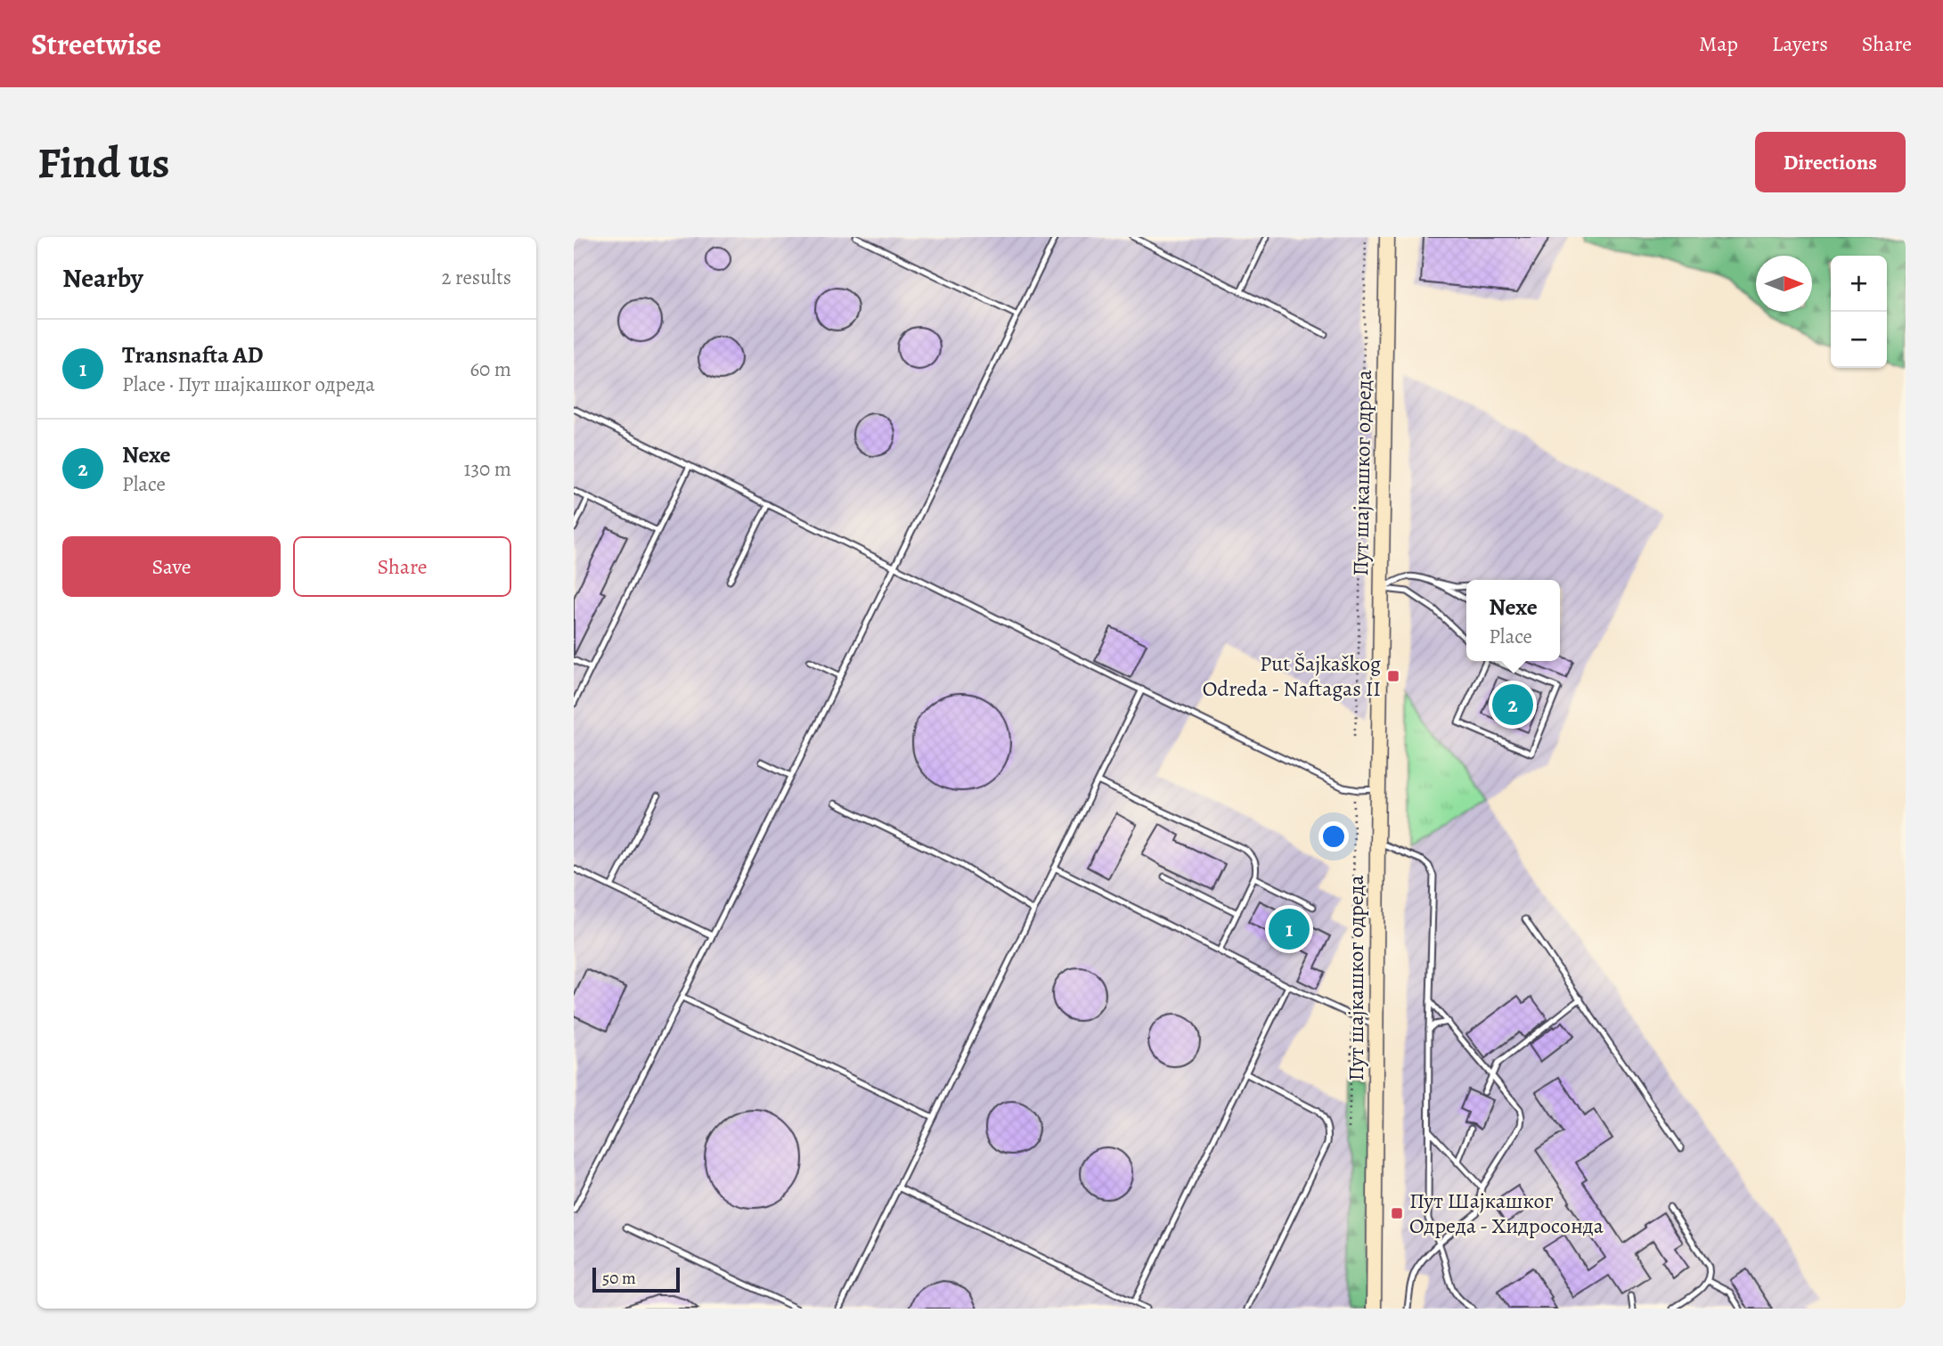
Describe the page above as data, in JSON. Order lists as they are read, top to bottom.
{
  "streets": {
    "street": ["Пут шајкашког одреда"]
  },
  "places": {
    "transit": ["Put Šajkaškog Odreda - Naftagas II", "Пут Шајкашког Одреда - Хидросонда"]
  },
  "scale_bar": "50 m",
  "north": "right",
  "page": {
    "header": "Streetwise",
    "nav": ["Map", "Layers", "Share"],
    "buttons": [
      "Directions",
      ["Save", "Share"]
    ],
    "title": "Find us",
    "heading": ["Nearby", "2 results"],
    "map_buttons": ["+", "−"],
    "list": [
      {
        "mark": "1",
        "name": "Transnafta AD",
        "note": "Place · Пут шајкашког одреда",
        "value": "60 m"
      },
      {
        "mark": "2",
        "name": "Nexe",
        "note": "Place",
        "value": "130 m"
      }
    ],
    "popup": ["Nexe", "Place"],
    "pins": ["2", "1"],
    "scale": "50 m"
  }
}
